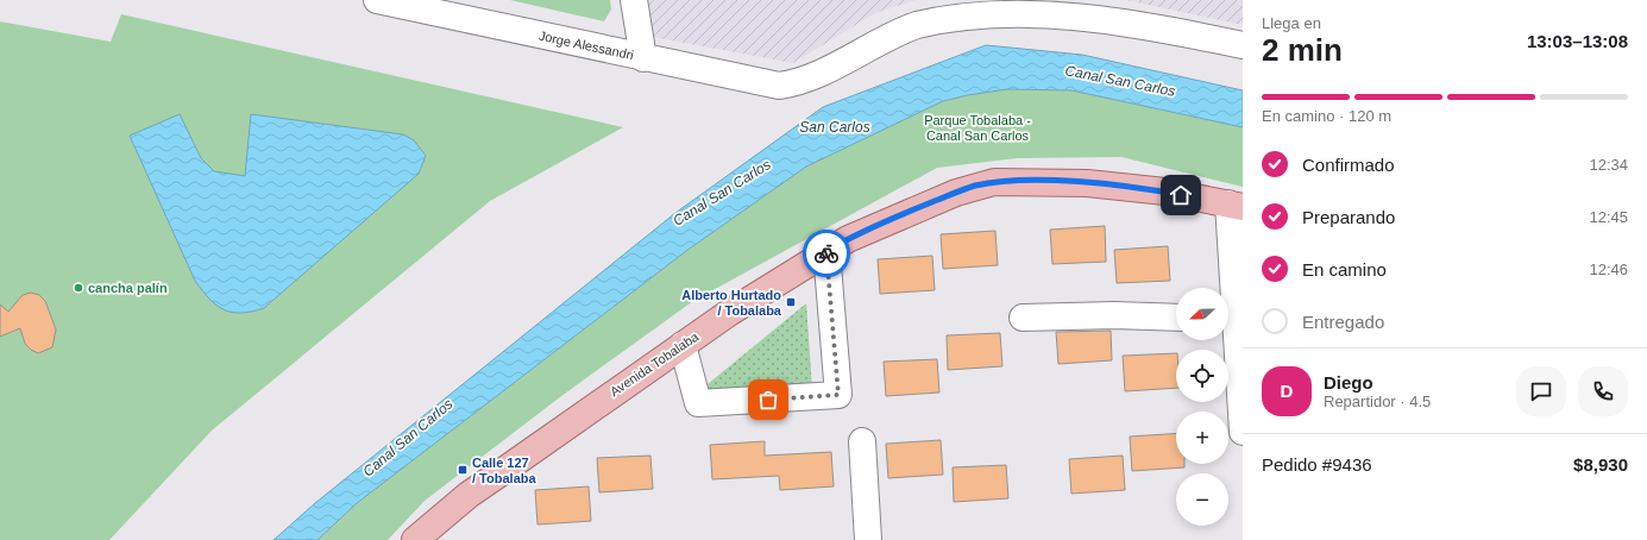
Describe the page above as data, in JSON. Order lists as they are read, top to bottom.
{
  "streets": {
    "main road": ["Avenida Tobalaba"],
    "street": ["Jorge Alessandri"]
  },
  "water": ["Canal San Carlos", "San Carlos"],
  "parks": ["Parque Tobalaba - Canal San Carlos"],
  "places": {
    "other": ["cancha palín"],
    "transit": ["Alberto Hurtado / Tobalaba", "Calle 127 / Tobalaba"]
  },
  "north": "left",
  "page": {
    "heading": ["2 min", "Llega en", "13:03–13:08"],
    "panel": [
      "Diego",
      "Repartidor · 4.5",
      "Pedido #9436",
      "$8,930"
    ],
    "bar": "En camino · 120 m",
    "list": [
      ["Confirmado", "12:34"],
      ["Preparando", "12:45"],
      ["En camino", "12:46"],
      "Entregado"
    ],
    "map_buttons": ["+", "−"],
    "round": "D"
  }
}
